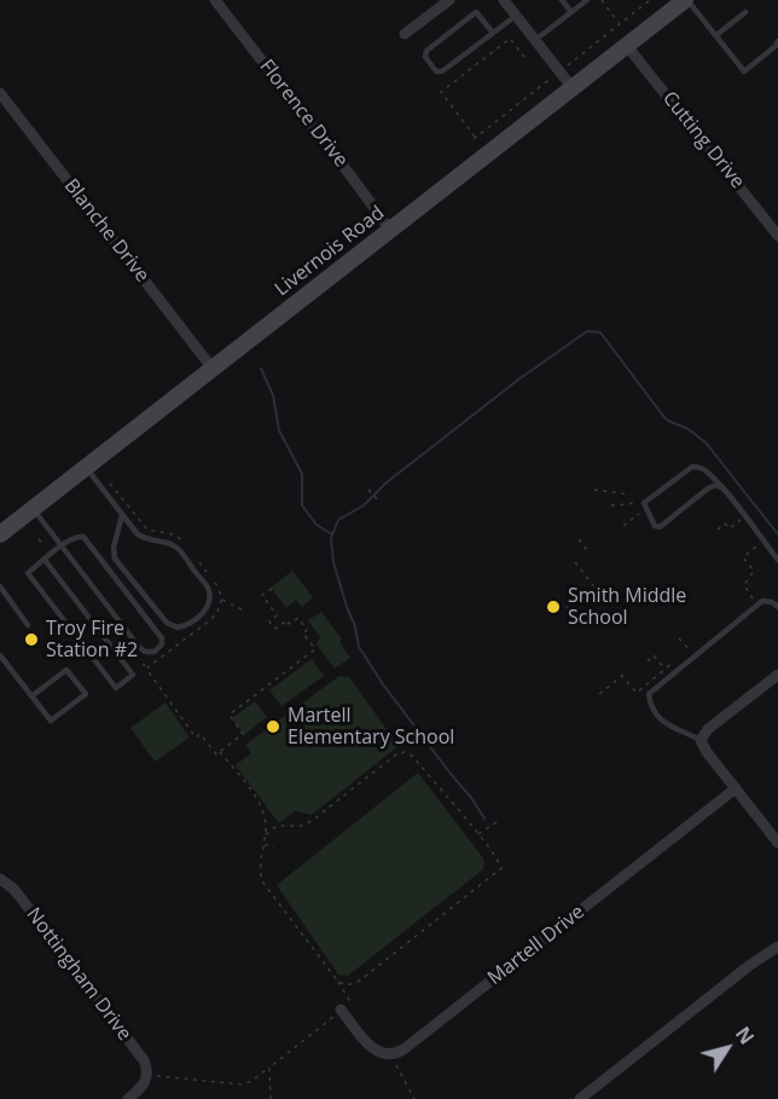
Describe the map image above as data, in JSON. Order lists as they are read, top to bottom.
{
  "streets": {
    "main road": ["Livernois Road"],
    "street": [
      "Florence Drive",
      "Cutting Drive",
      "Blanche Drive",
      "Martell Drive",
      "Nottingham Drive"
    ]
  },
  "crossings": [
    ["Florence Drive", "Livernois Road"],
    ["Cutting Drive", "Livernois Road"],
    ["Blanche Drive", "Livernois Road"]
  ],
  "places": ["Smith Middle School", "Troy Fire Station #2", "Martell Elementary School"],
  "north": "top right"
}
